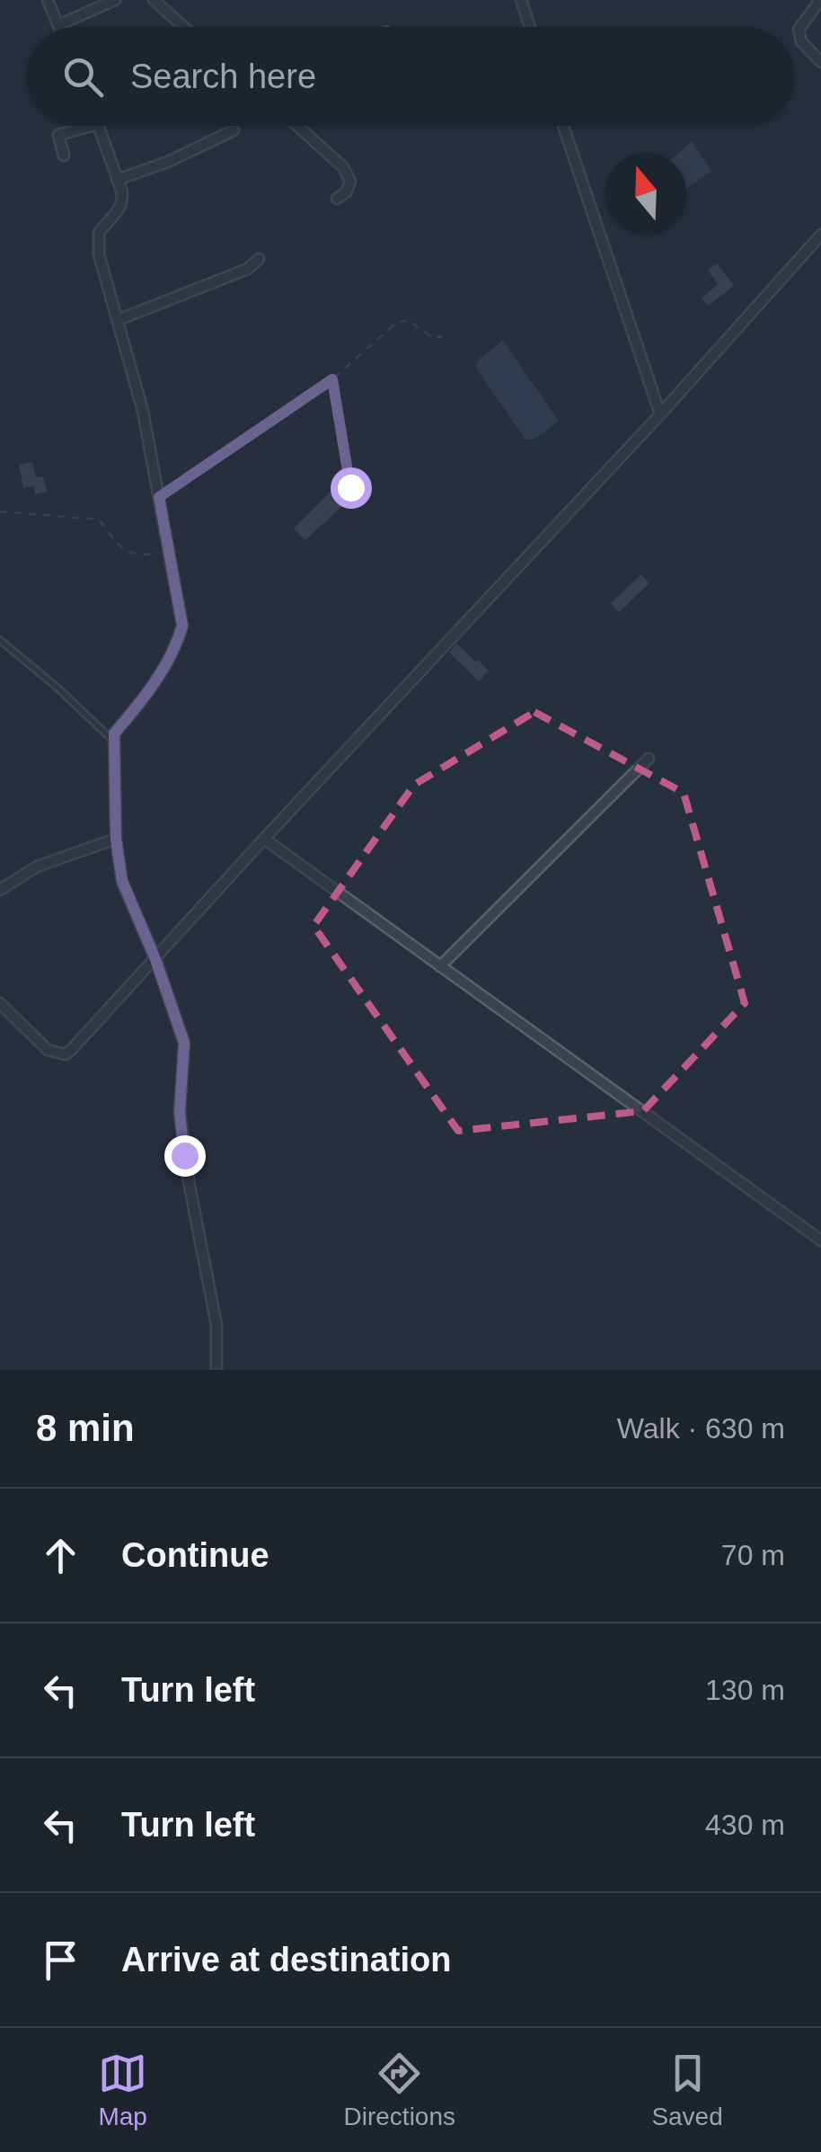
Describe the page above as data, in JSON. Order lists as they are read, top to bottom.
{
  "north": "top",
  "page": {
    "search": "Search here",
    "heading": ["8 min", "Walk · 630 m"],
    "list": [
      ["Continue", "70 m"],
      ["Turn left", "130 m"],
      ["Turn left", "430 m"],
      "Arrive at destination"
    ],
    "nav": ["Map", "Directions", "Saved"]
  }
}
